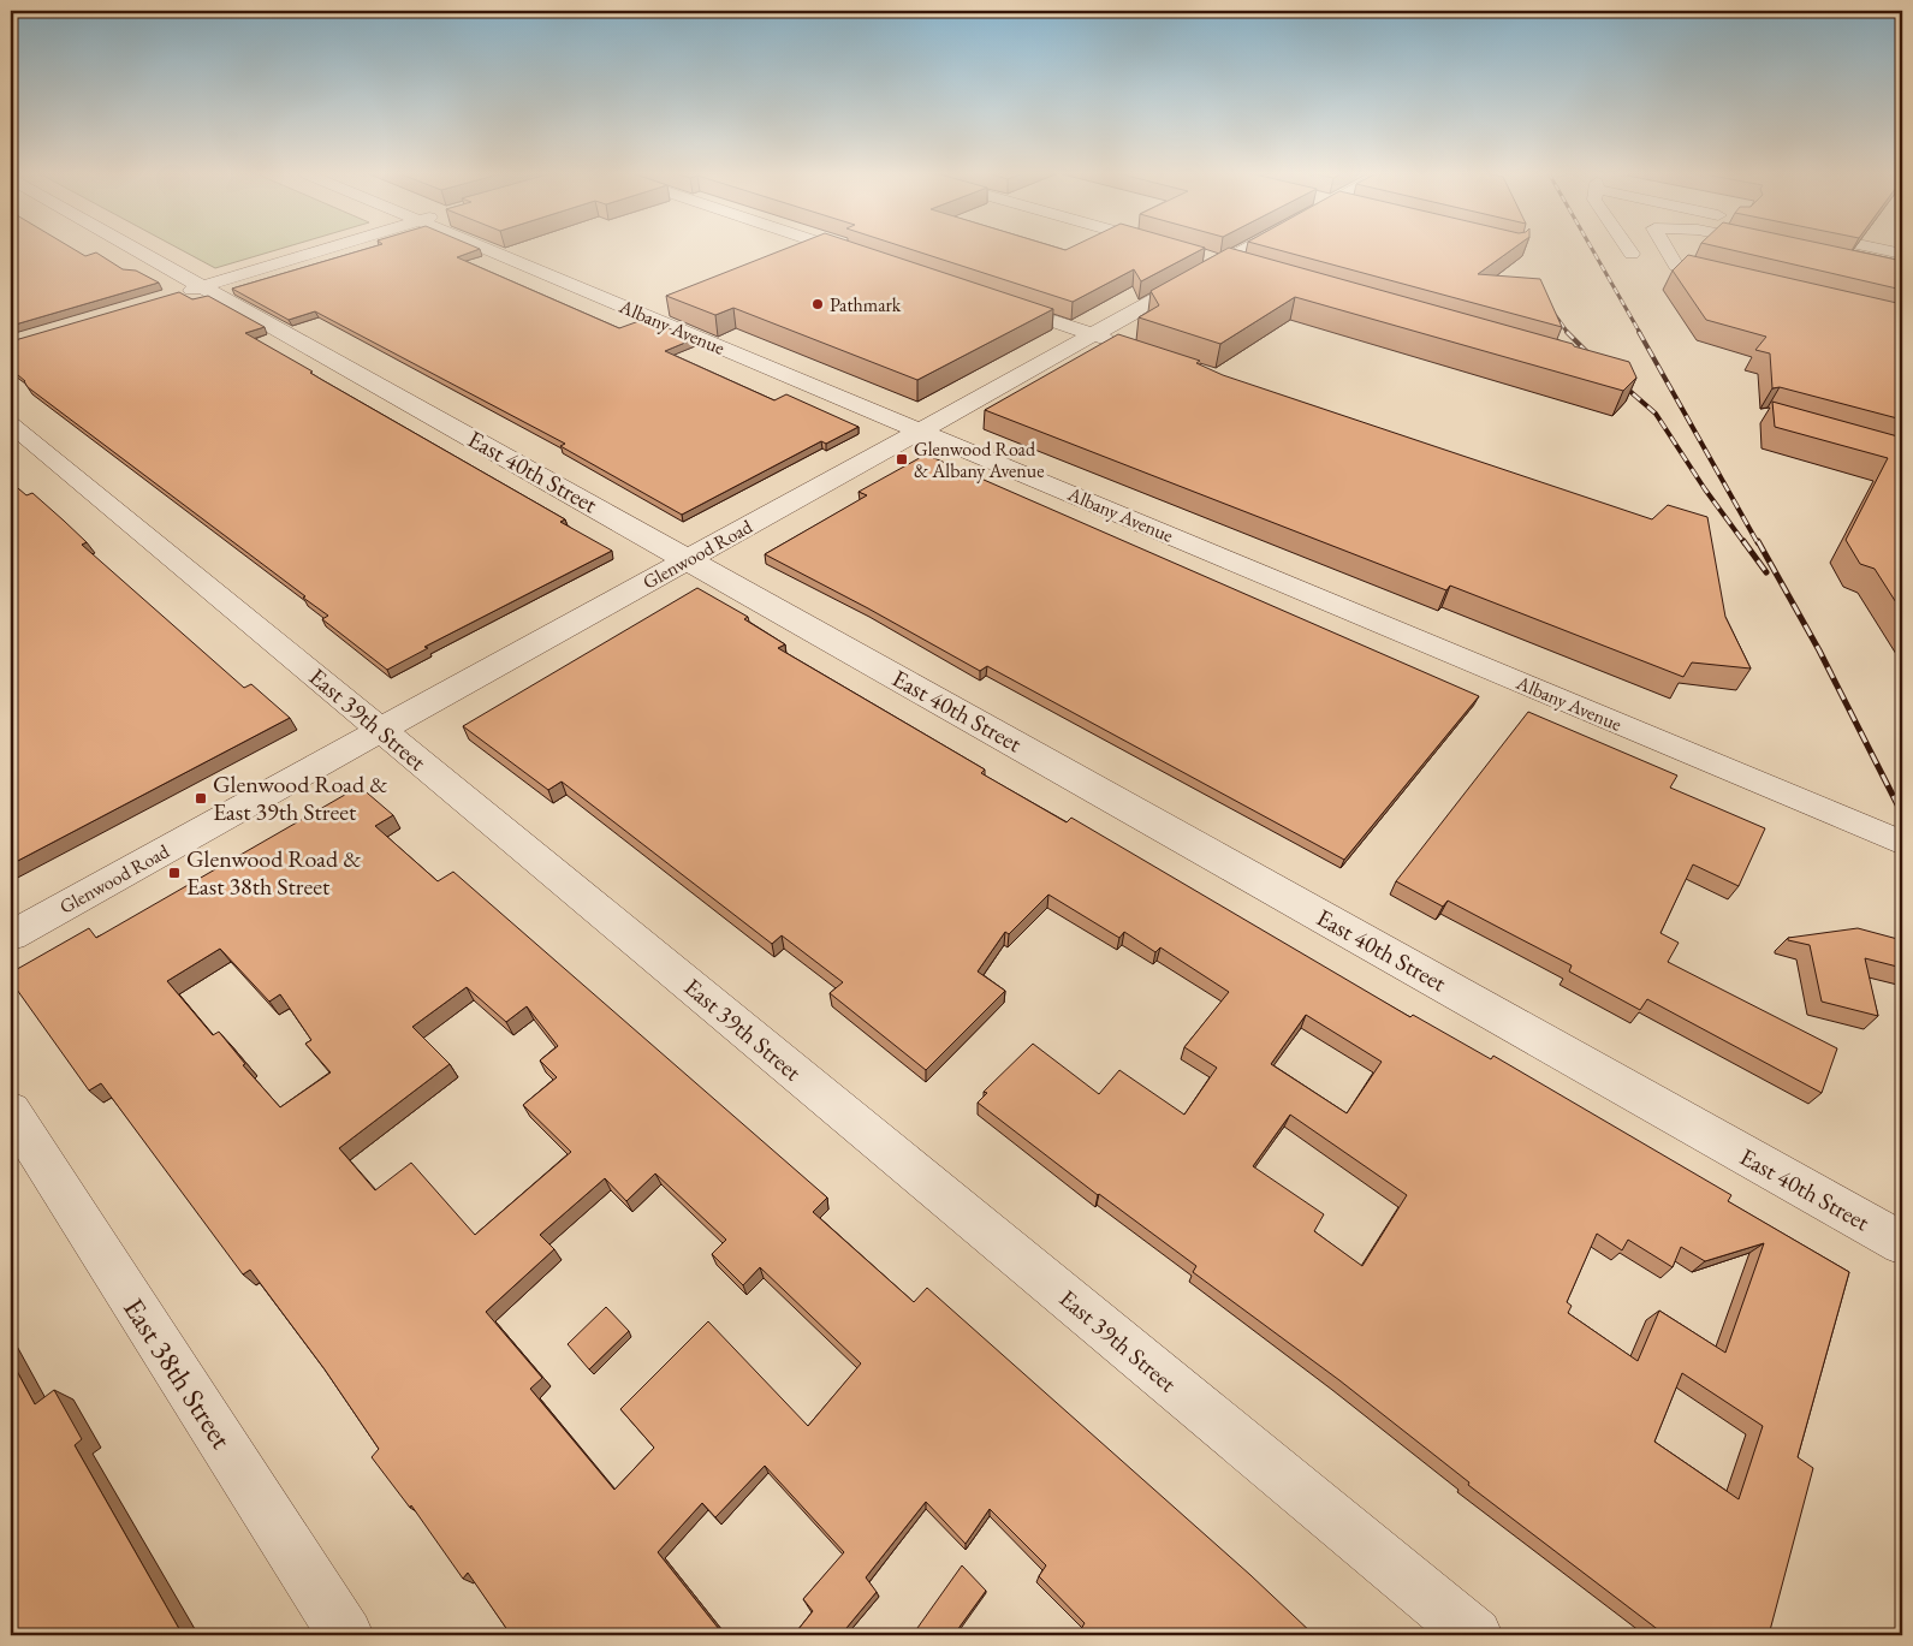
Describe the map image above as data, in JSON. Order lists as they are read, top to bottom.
{
  "streets": {
    "street": [
      "Albany Avenue",
      "East 40th Street",
      "Glenwood Road",
      "East 39th Street",
      "East 38th Street"
    ]
  },
  "crossings": [
    ["Albany Avenue", "Glenwood Road"],
    ["East 40th Street", "Glenwood Road"],
    ["Glenwood Road", "East 39th Street"]
  ],
  "places": {
    "other": ["Pathmark"],
    "transit": ["Glenwood Road & Albany Avenue", "Glenwood Road & East 39th Street", "Glenwood Road & East 38th Street"]
  }
}
